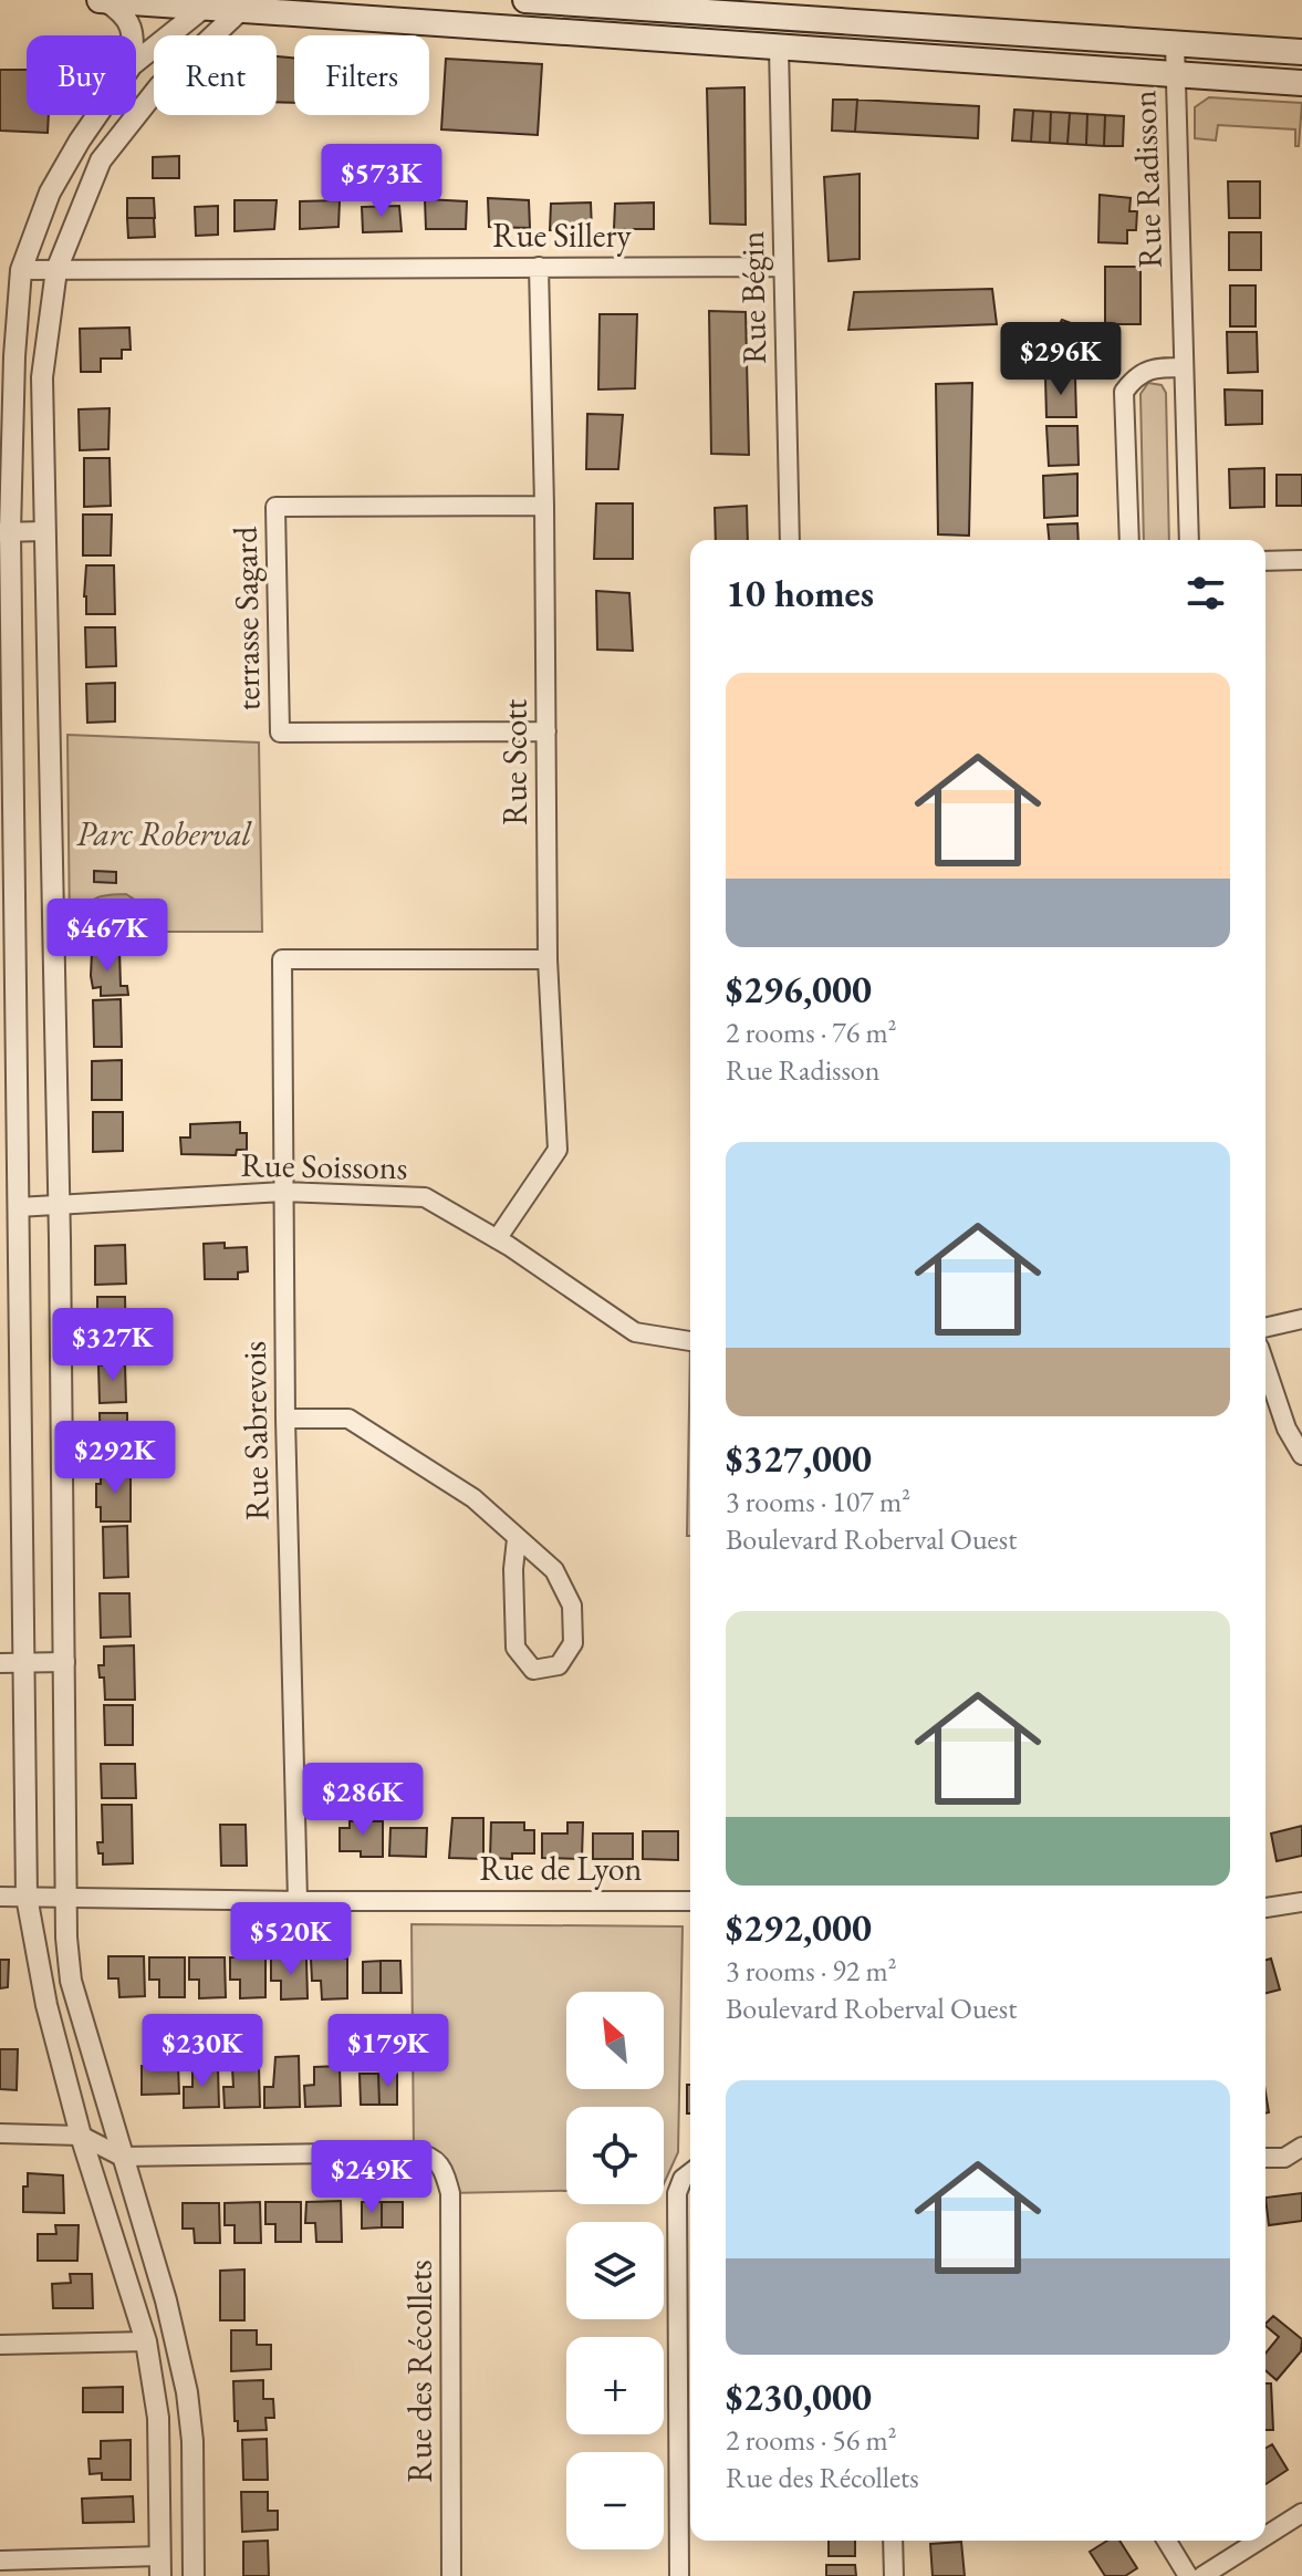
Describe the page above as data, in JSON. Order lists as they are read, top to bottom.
{
  "streets": {
    "street": [
      "Rue Radisson",
      "Rue Sillery",
      "Rue Bégin",
      "terrasse Sagard",
      "Rue Scott",
      "Rue Soissons",
      "Rue Sabrevois",
      "Rue de Lyon",
      "Rue des Récollets"
    ]
  },
  "crossings": [
    ["Rue Sillery", "Rue Bégin"],
    ["Rue Sillery", "Rue Scott"],
    ["terrasse Sagard", "Rue Scott"],
    ["Rue Scott", "Rue Soissons"],
    ["Rue Scott", "Rue Sabrevois"],
    ["Rue Soissons", "Rue Sabrevois"],
    ["Rue Sabrevois", "Rue de Lyon"]
  ],
  "parks": ["Parc Roberval"],
  "north": "top left",
  "page": {
    "chip": ["Buy", "Rent", "Filters"],
    "price": [
      "$573K",
      "$296K",
      "$467K",
      "$327K",
      "$292K",
      "$286K",
      "$520K",
      "$230K",
      "$179K",
      "$249K"
    ],
    "heading": "10 homes",
    "list": [
      {
        "name": "$296,000",
        "note": "2 rooms · 76 m² · Rue Radisson"
      },
      {
        "name": "$327,000",
        "note": "3 rooms · 107 m² · Boulevard Roberval Ouest"
      },
      {
        "name": "$292,000",
        "note": "3 rooms · 92 m² · Boulevard Roberval Ouest"
      },
      {
        "name": "$230,000",
        "note": "2 rooms · 56 m² · Rue des Récollets"
      }
    ],
    "map_buttons": ["+", "−"]
  }
}
